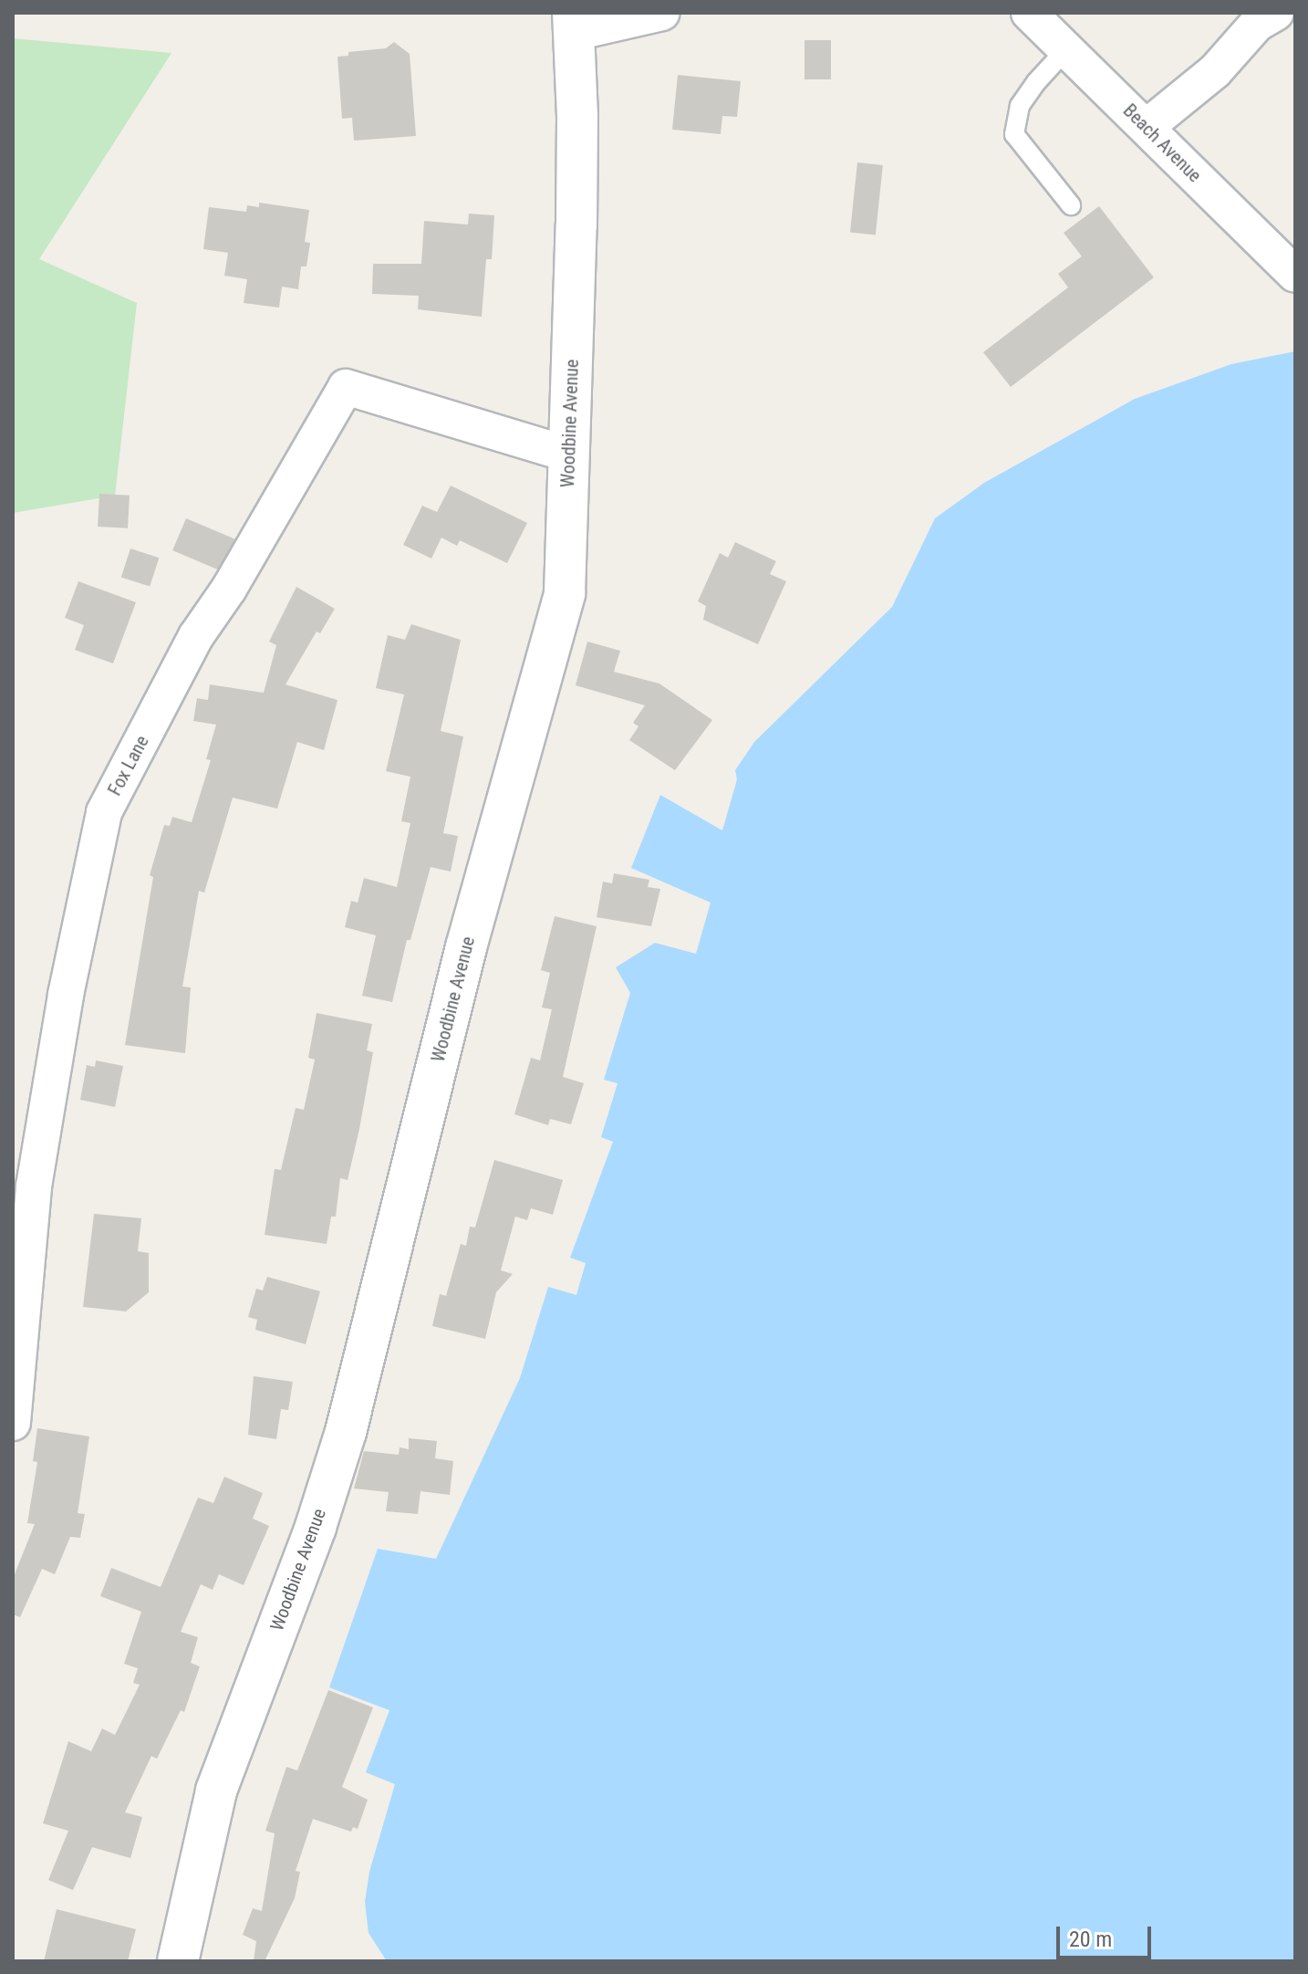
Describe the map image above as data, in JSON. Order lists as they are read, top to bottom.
{
  "streets": {
    "main road": ["Woodbine Avenue"],
    "street": ["Beach Avenue", "Fox Lane"]
  },
  "crossings": [
    ["Woodbine Avenue", "Fox Lane"]
  ],
  "scale_bar": "20 m"
}
